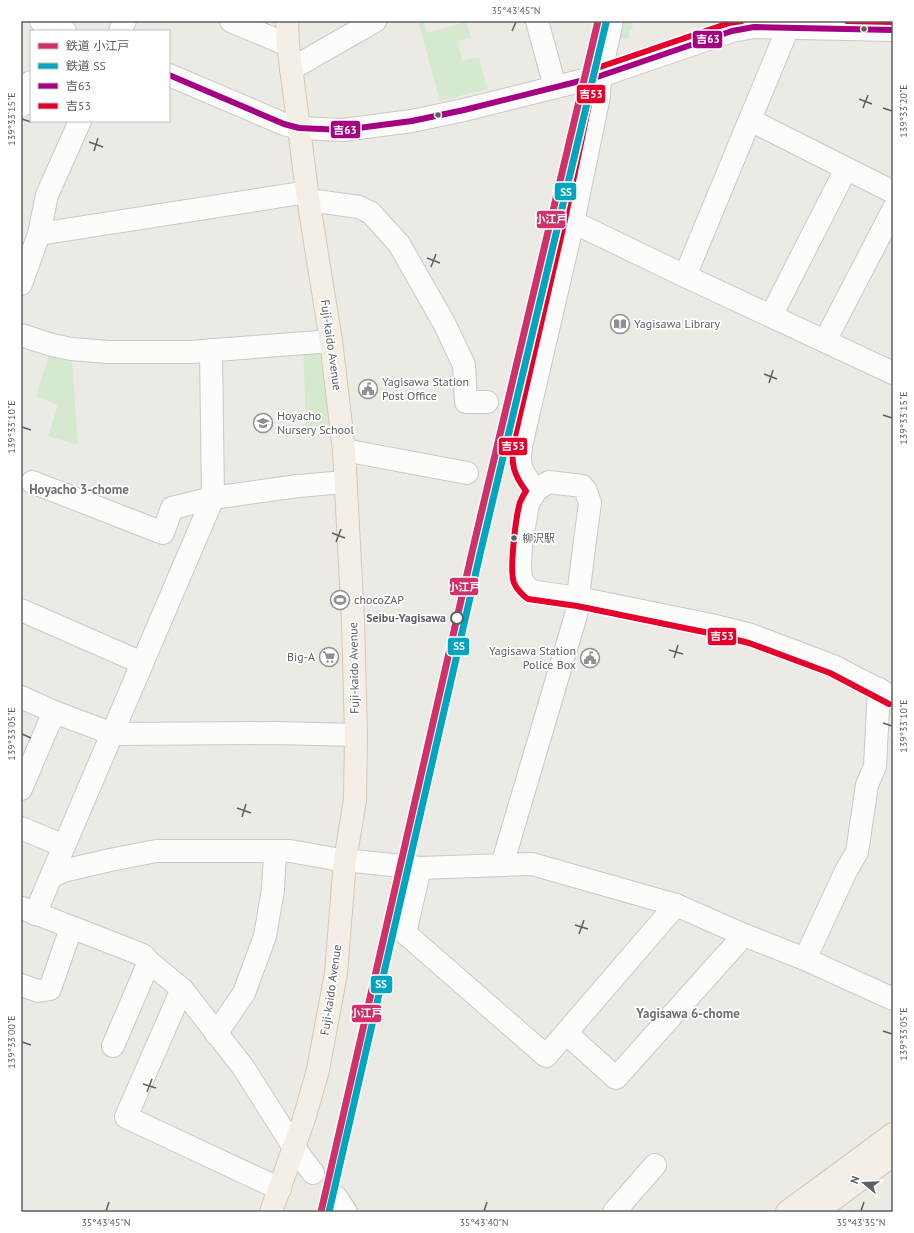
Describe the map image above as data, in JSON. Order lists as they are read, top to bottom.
{
  "streets": {
    "main road": ["Fuji-kaido Avenue"]
  },
  "districts": ["Hoyacho 3-chome", "Yagisawa 6-chome"],
  "places": {
    "library": ["Yagisawa Library"],
    "public building": ["Yagisawa Station Post Office", "Yagisawa Station Police Box"],
    "school or university": ["Hoyacho Nursery School"],
    "other": ["柳沢駅", "Seibu-Yagisawa"],
    "sports": ["chocoZAP"],
    "supermarket": ["Big-A"]
  },
  "lines": [
    "rail line 小江戸",
    "transit line 吉53",
    "rail line SS",
    "transit line 吉63"
  ],
  "legend": [
    "鉄道 小江戸",
    "鉄道 SS",
    "吉63",
    "吉53"
  ],
  "north": "left",
  "coordinates": [
    "35°43'45\"N",
    "139°33'20\"E",
    "139°33'15\"E",
    "139°33'10\"E",
    "139°33'05\"E",
    "139°33'00\"E",
    "35°43'40\"N",
    "35°43'35\"N"
  ]
}
